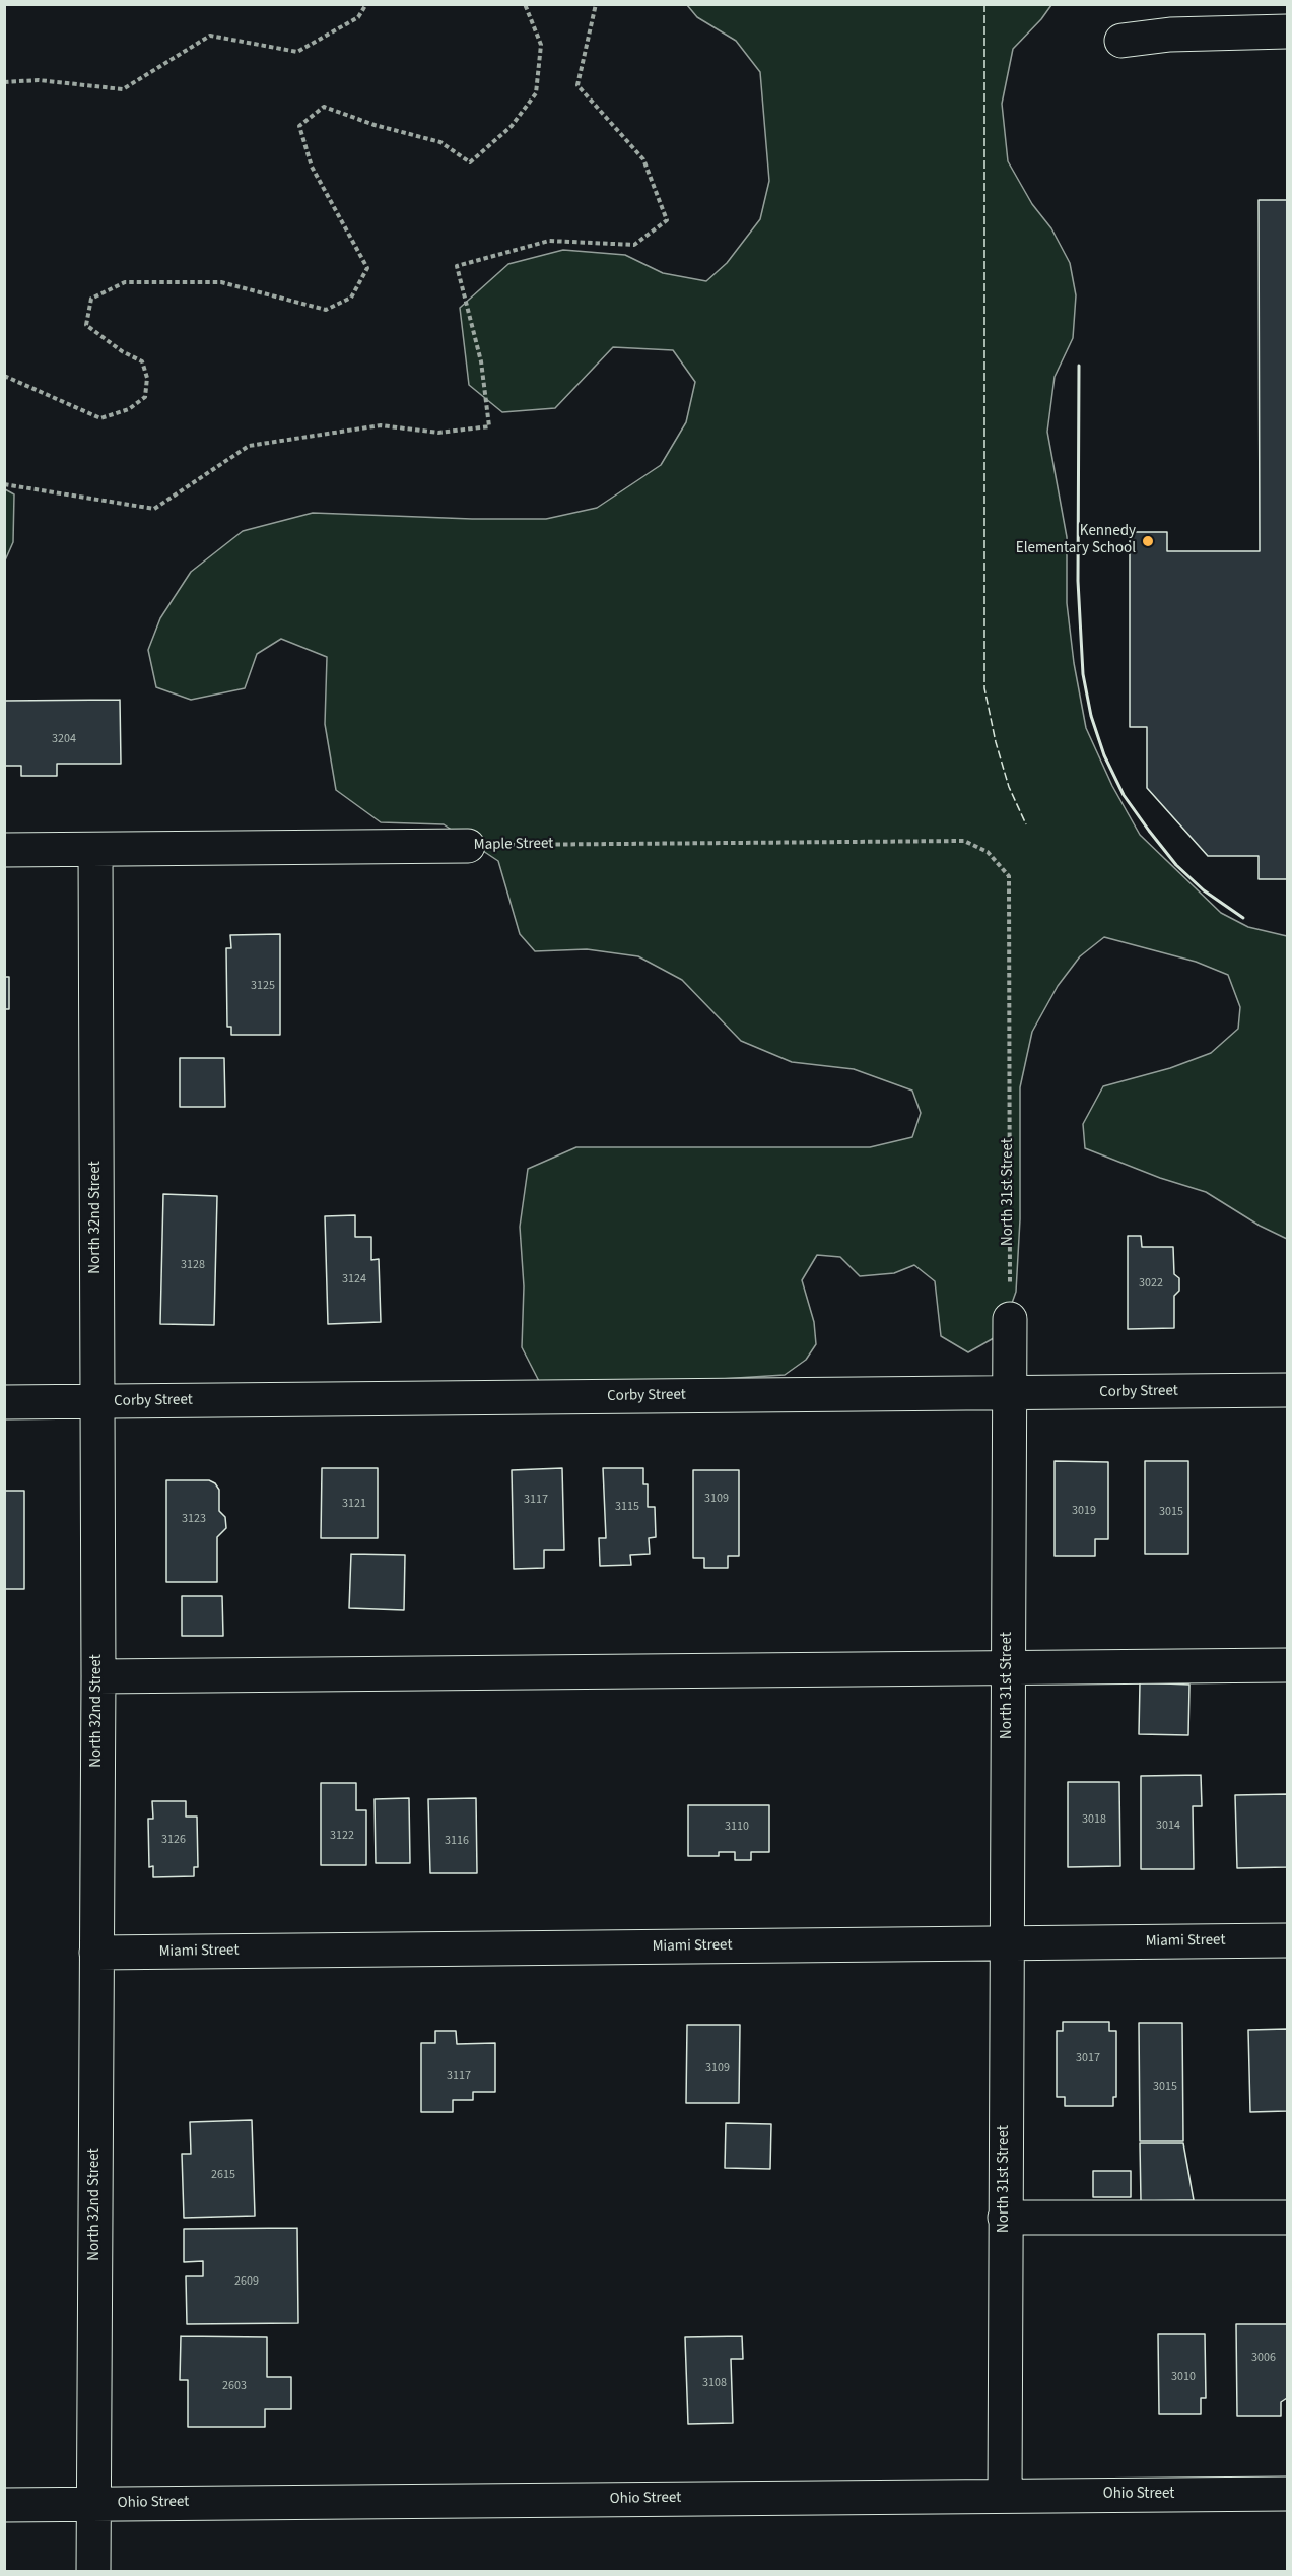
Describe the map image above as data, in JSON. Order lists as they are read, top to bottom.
{
  "streets": {
    "street": [
      "Maple Street",
      "North 31st Street",
      "North 32nd Street",
      "Corby Street",
      "Miami Street",
      "Ohio Street"
    ]
  },
  "crossings": [
    ["Maple Street", "North 31st Street"],
    ["Maple Street", "North 32nd Street"],
    ["North 31st Street", "Corby Street"],
    ["North 31st Street", "Miami Street"],
    ["North 31st Street", "Ohio Street"],
    ["North 32nd Street", "Corby Street"],
    ["North 32nd Street", "Miami Street"],
    ["North 32nd Street", "Ohio Street"]
  ],
  "places": ["Kennedy Elementary School"],
  "house_numbers": [
    "3204",
    "3125",
    "3128",
    "3124",
    "3022",
    "3109",
    "3117",
    "3121",
    "3115",
    "3019",
    "3015",
    "3123",
    "3018",
    "3014",
    "3110",
    "3122",
    "3126",
    "3116",
    "3017",
    "3109",
    "3117",
    "3015",
    "2615",
    "2609",
    "3006",
    "3010",
    "3108",
    "2603"
  ]
}
